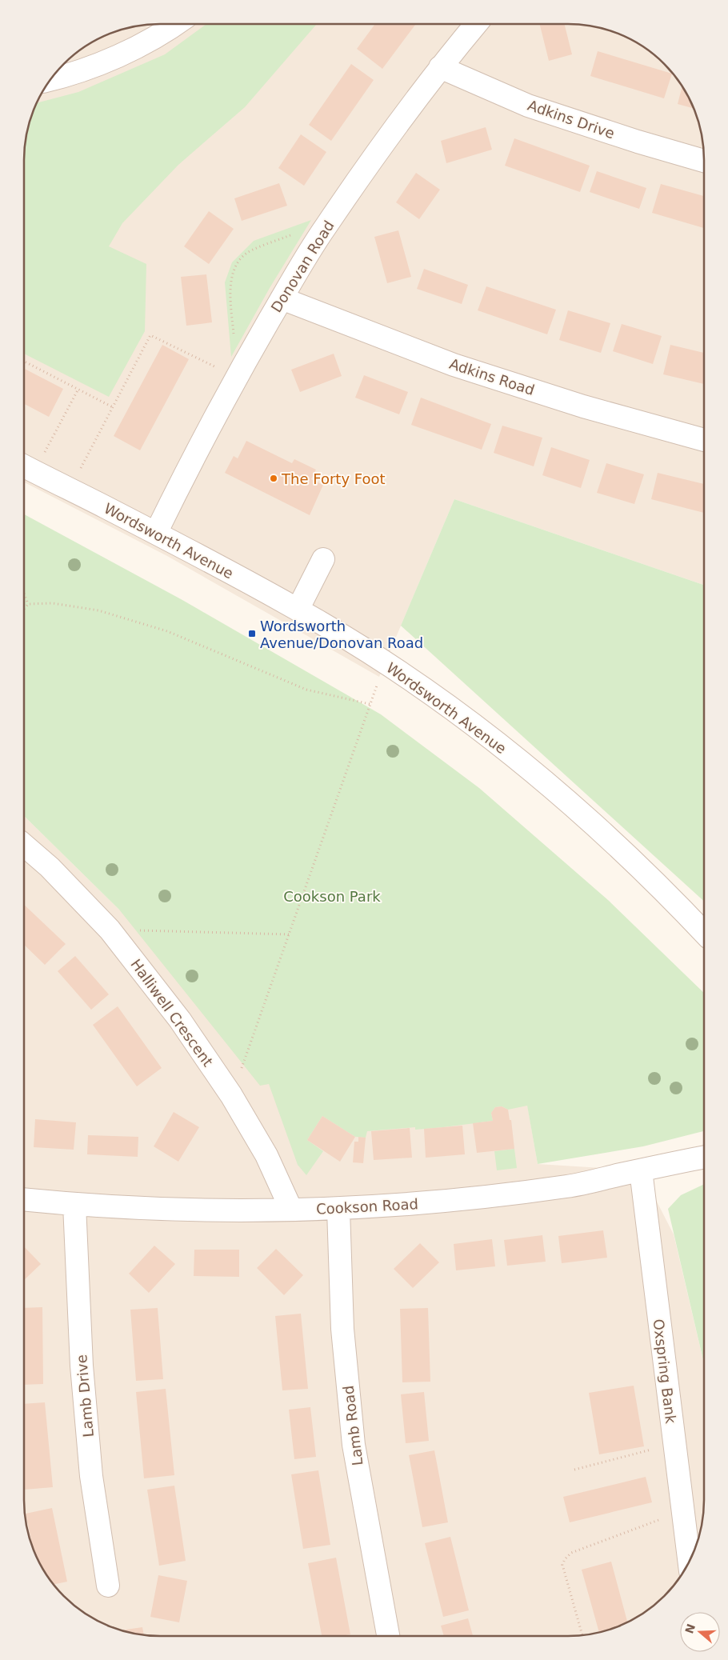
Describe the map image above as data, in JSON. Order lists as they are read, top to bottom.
{
  "streets": {
    "street": [
      "Adkins Drive",
      "Donovan Road",
      "Adkins Road",
      "Wordsworth Avenue",
      "Halliwell Crescent",
      "Cookson Road",
      "Oxspring Bank",
      "Lamb Drive",
      "Lamb Road"
    ]
  },
  "crossings": [
    ["Adkins Drive", "Donovan Road"],
    ["Donovan Road", "Adkins Road"],
    ["Donovan Road", "Wordsworth Avenue"],
    ["Halliwell Crescent", "Cookson Road"],
    ["Cookson Road", "Oxspring Bank"],
    ["Cookson Road", "Lamb Drive"],
    ["Cookson Road", "Lamb Road"]
  ],
  "parks": ["Cookson Park"],
  "places": {
    "other": ["The Forty Foot"],
    "transit": ["Wordsworth Avenue/Donovan Road"]
  },
  "north": "left"
}
